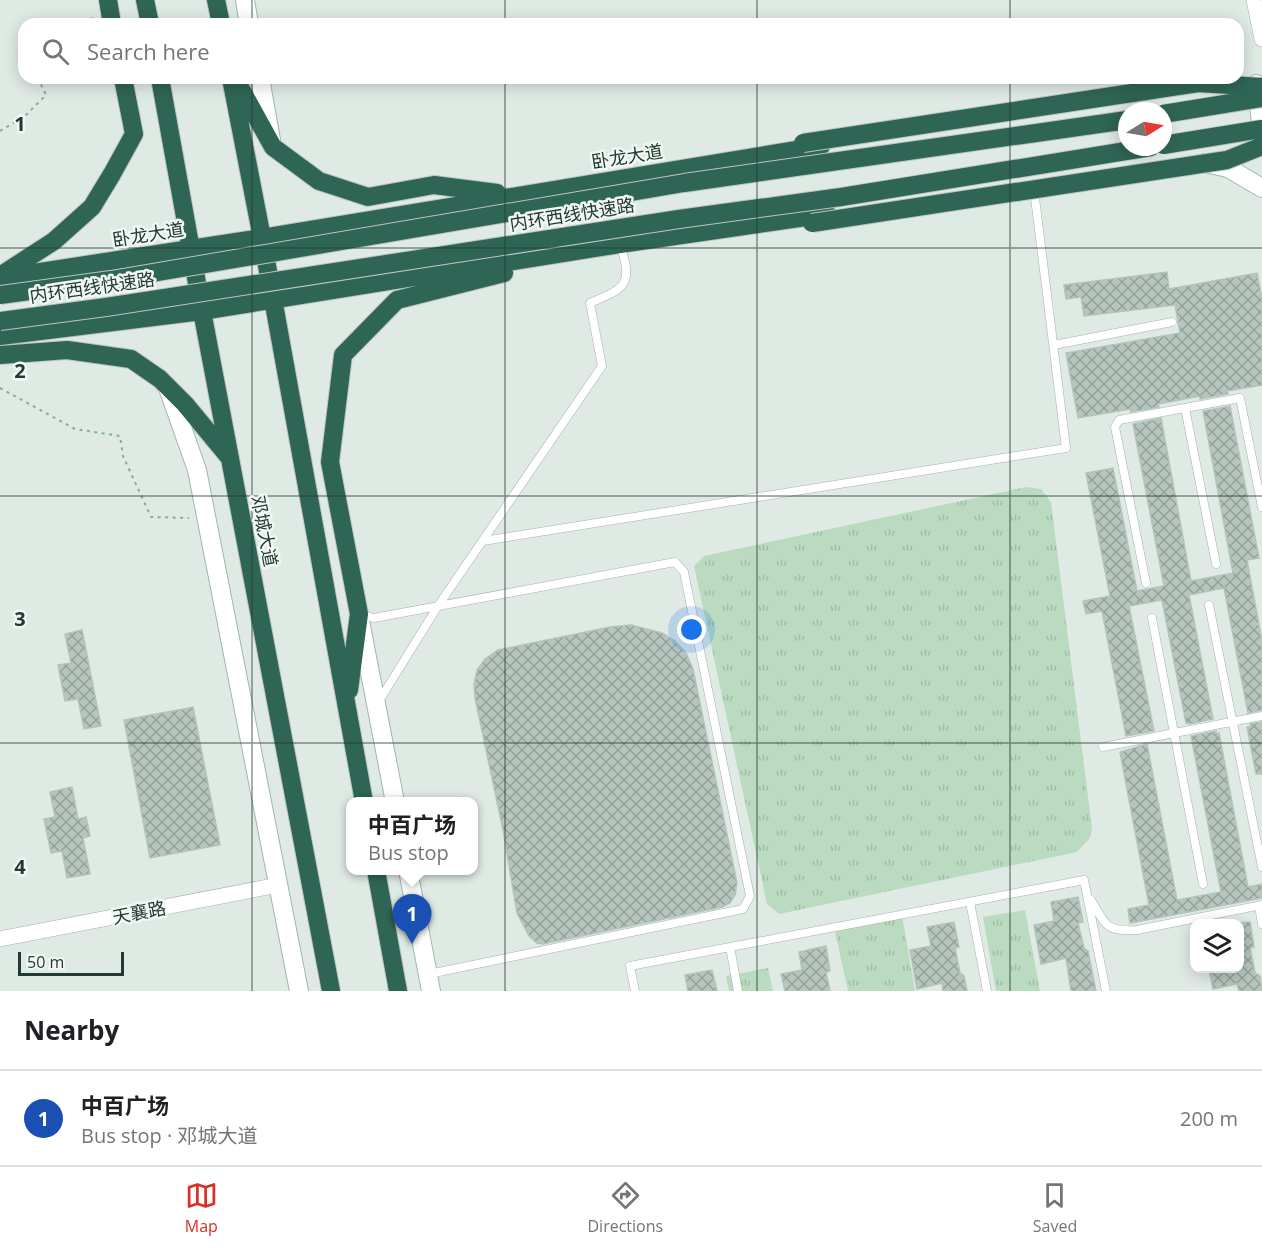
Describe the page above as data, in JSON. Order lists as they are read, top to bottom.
{
  "streets": {
    "highway": ["卧龙大道", "内环西线快速路", "邓城大道"],
    "street": ["天襄路"]
  },
  "crossings": [
    ["卧龙大道", "邓城大道"]
  ],
  "scale_bar": "50 m",
  "north": "right",
  "page": {
    "search": "Search here",
    "popup": ["中百广场", "Bus stop"],
    "pins": "1",
    "scale": "50 m",
    "heading": "Nearby",
    "list": [
      {
        "mark": "1",
        "name": "中百广场",
        "note": "Bus stop · 邓城大道",
        "value": "200 m"
      }
    ],
    "nav": ["Map", "Directions", "Saved"]
  },
  "grid": {
    "rows": [
      "1",
      "2",
      "3",
      "4"
    ]
  }
}
